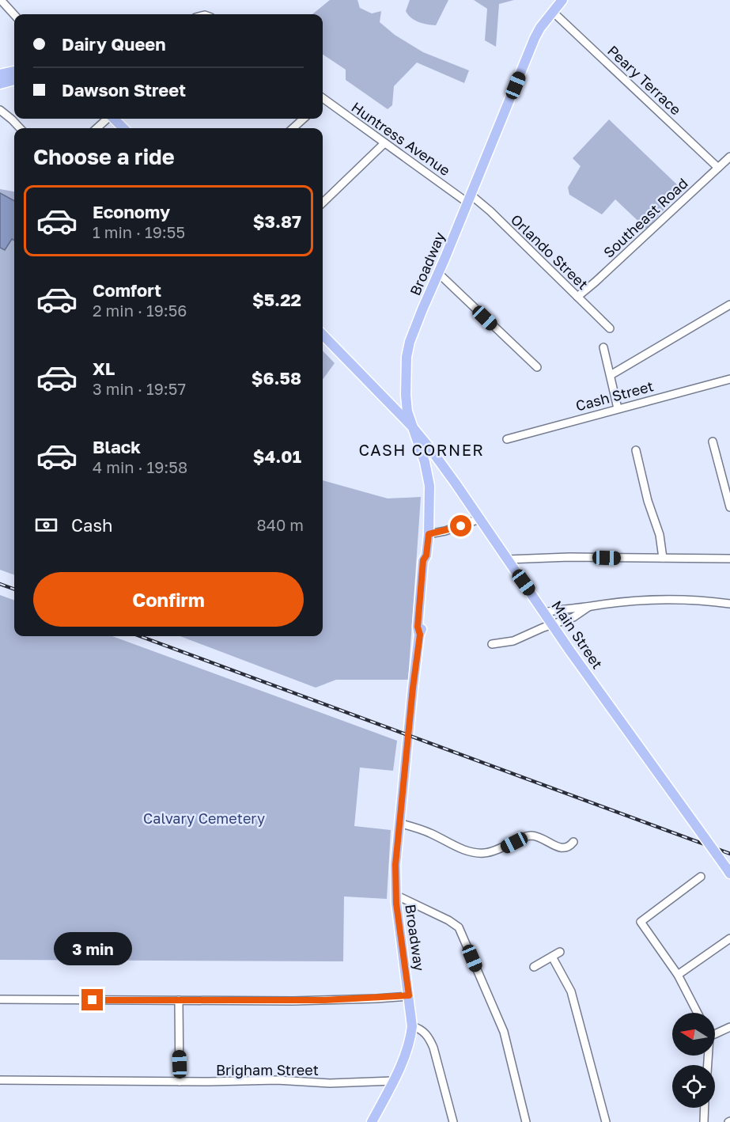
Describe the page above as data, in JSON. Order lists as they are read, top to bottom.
{
  "streets": {
    "main road": ["Broadway", "Main Street"],
    "street": [
      "Peary Terrace",
      "Huntress Avenue",
      "Southeast Road",
      "Orlando Street",
      "Cash Street",
      "Brigham Street"
    ]
  },
  "crossings": [
    ["Peary Terrace", "Southeast Road"],
    ["Peary Terrace", "Broadway"],
    ["Huntress Avenue", "Orlando Street"],
    ["Huntress Avenue", "Broadway"],
    ["Southeast Road", "Orlando Street"],
    ["Orlando Street", "Broadway"],
    ["Broadway", "Main Street"],
    ["Broadway", "Brigham Street"]
  ],
  "districts": ["CASH CORNER"],
  "parks": ["Calvary Cemetery"],
  "north": "left",
  "page": {
    "banner": ["Dairy Queen", "Dawson Street"],
    "heading": "Choose a ride",
    "list": [
      {
        "name": "Economy",
        "note": "1 min · 19:55",
        "value": "$3.87"
      },
      {
        "name": "Comfort",
        "note": "2 min · 19:56",
        "value": "$5.22"
      },
      {
        "name": "XL",
        "note": "3 min · 19:57",
        "value": "$6.58"
      },
      {
        "name": "Black",
        "note": "4 min · 19:58",
        "value": "$4.01"
      }
    ],
    "pay": ["Cash", "840 m"],
    "buttons": "Confirm",
    "bubble": "3 min"
  }
}
